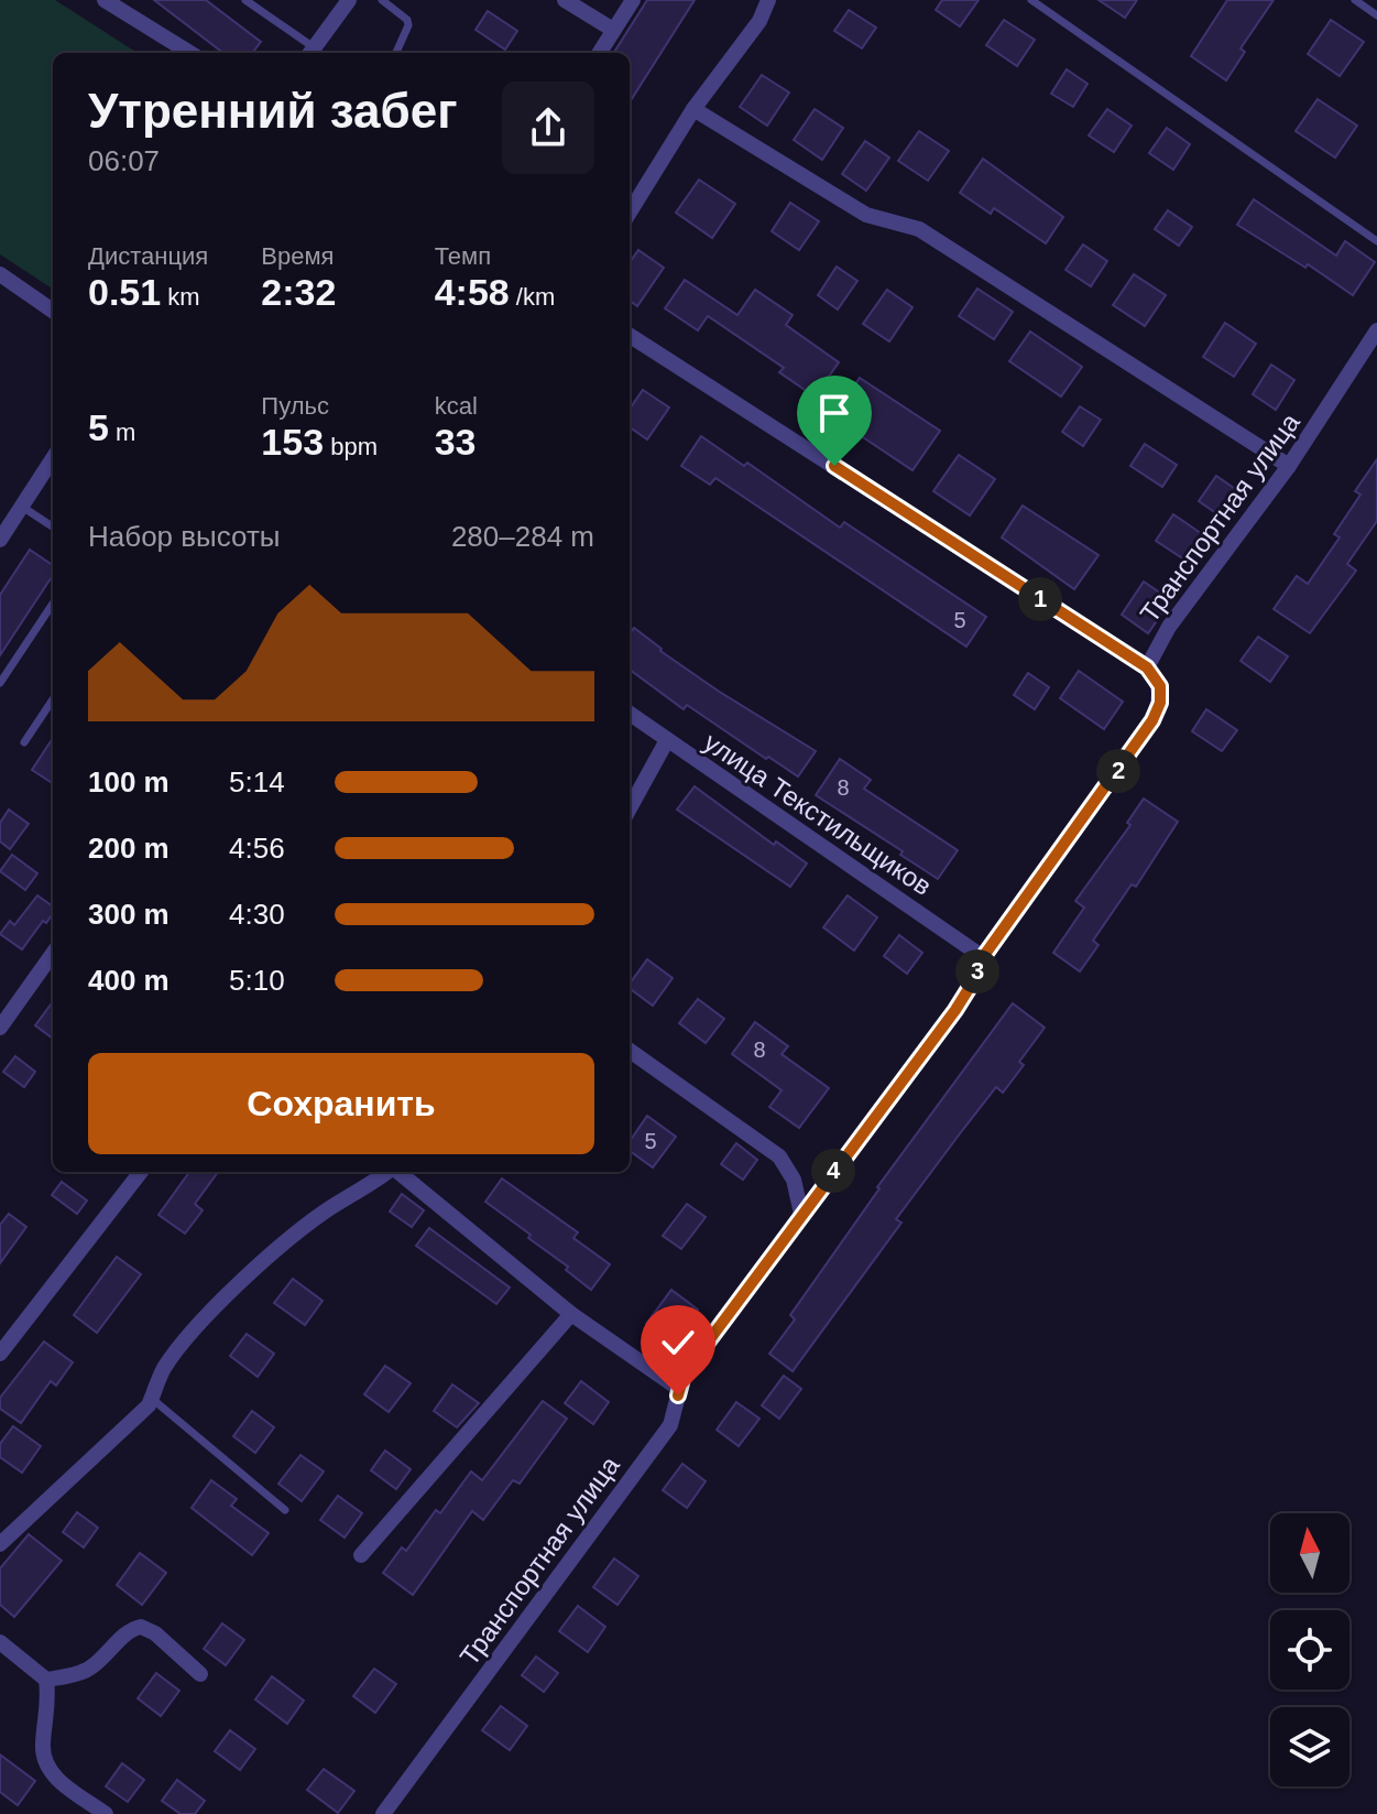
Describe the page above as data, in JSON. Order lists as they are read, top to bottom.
{
  "streets": {
    "street": ["Транспортная улица", "улица Текстильщиков"]
  },
  "crossings": [
    ["Транспортная улица", "улица Текстильщиков"]
  ],
  "house_numbers": [
    "5",
    "8",
    "8",
    "5"
  ],
  "north": "top",
  "page": {
    "heading": ["Утренний забег", "06:07"],
    "stats": [
      ["Дистанция", "0.51 km"],
      ["Время", "2:32"],
      ["Темп", "4:58 /km"],
      ["5 m"],
      ["Пульс", "153 bpm"],
      ["kcal", "33"]
    ],
    "chart": ["Набор высоты", "280–284 m"],
    "pins": [
      "1",
      "2",
      "3",
      "4"
    ],
    "list": [
      {
        "name": "100 m",
        "note": "5:14"
      },
      {
        "name": "200 m",
        "note": "4:56"
      },
      {
        "name": "300 m",
        "note": "4:30"
      },
      {
        "name": "400 m",
        "note": "5:10"
      }
    ],
    "buttons": "Сохранить"
  }
}
